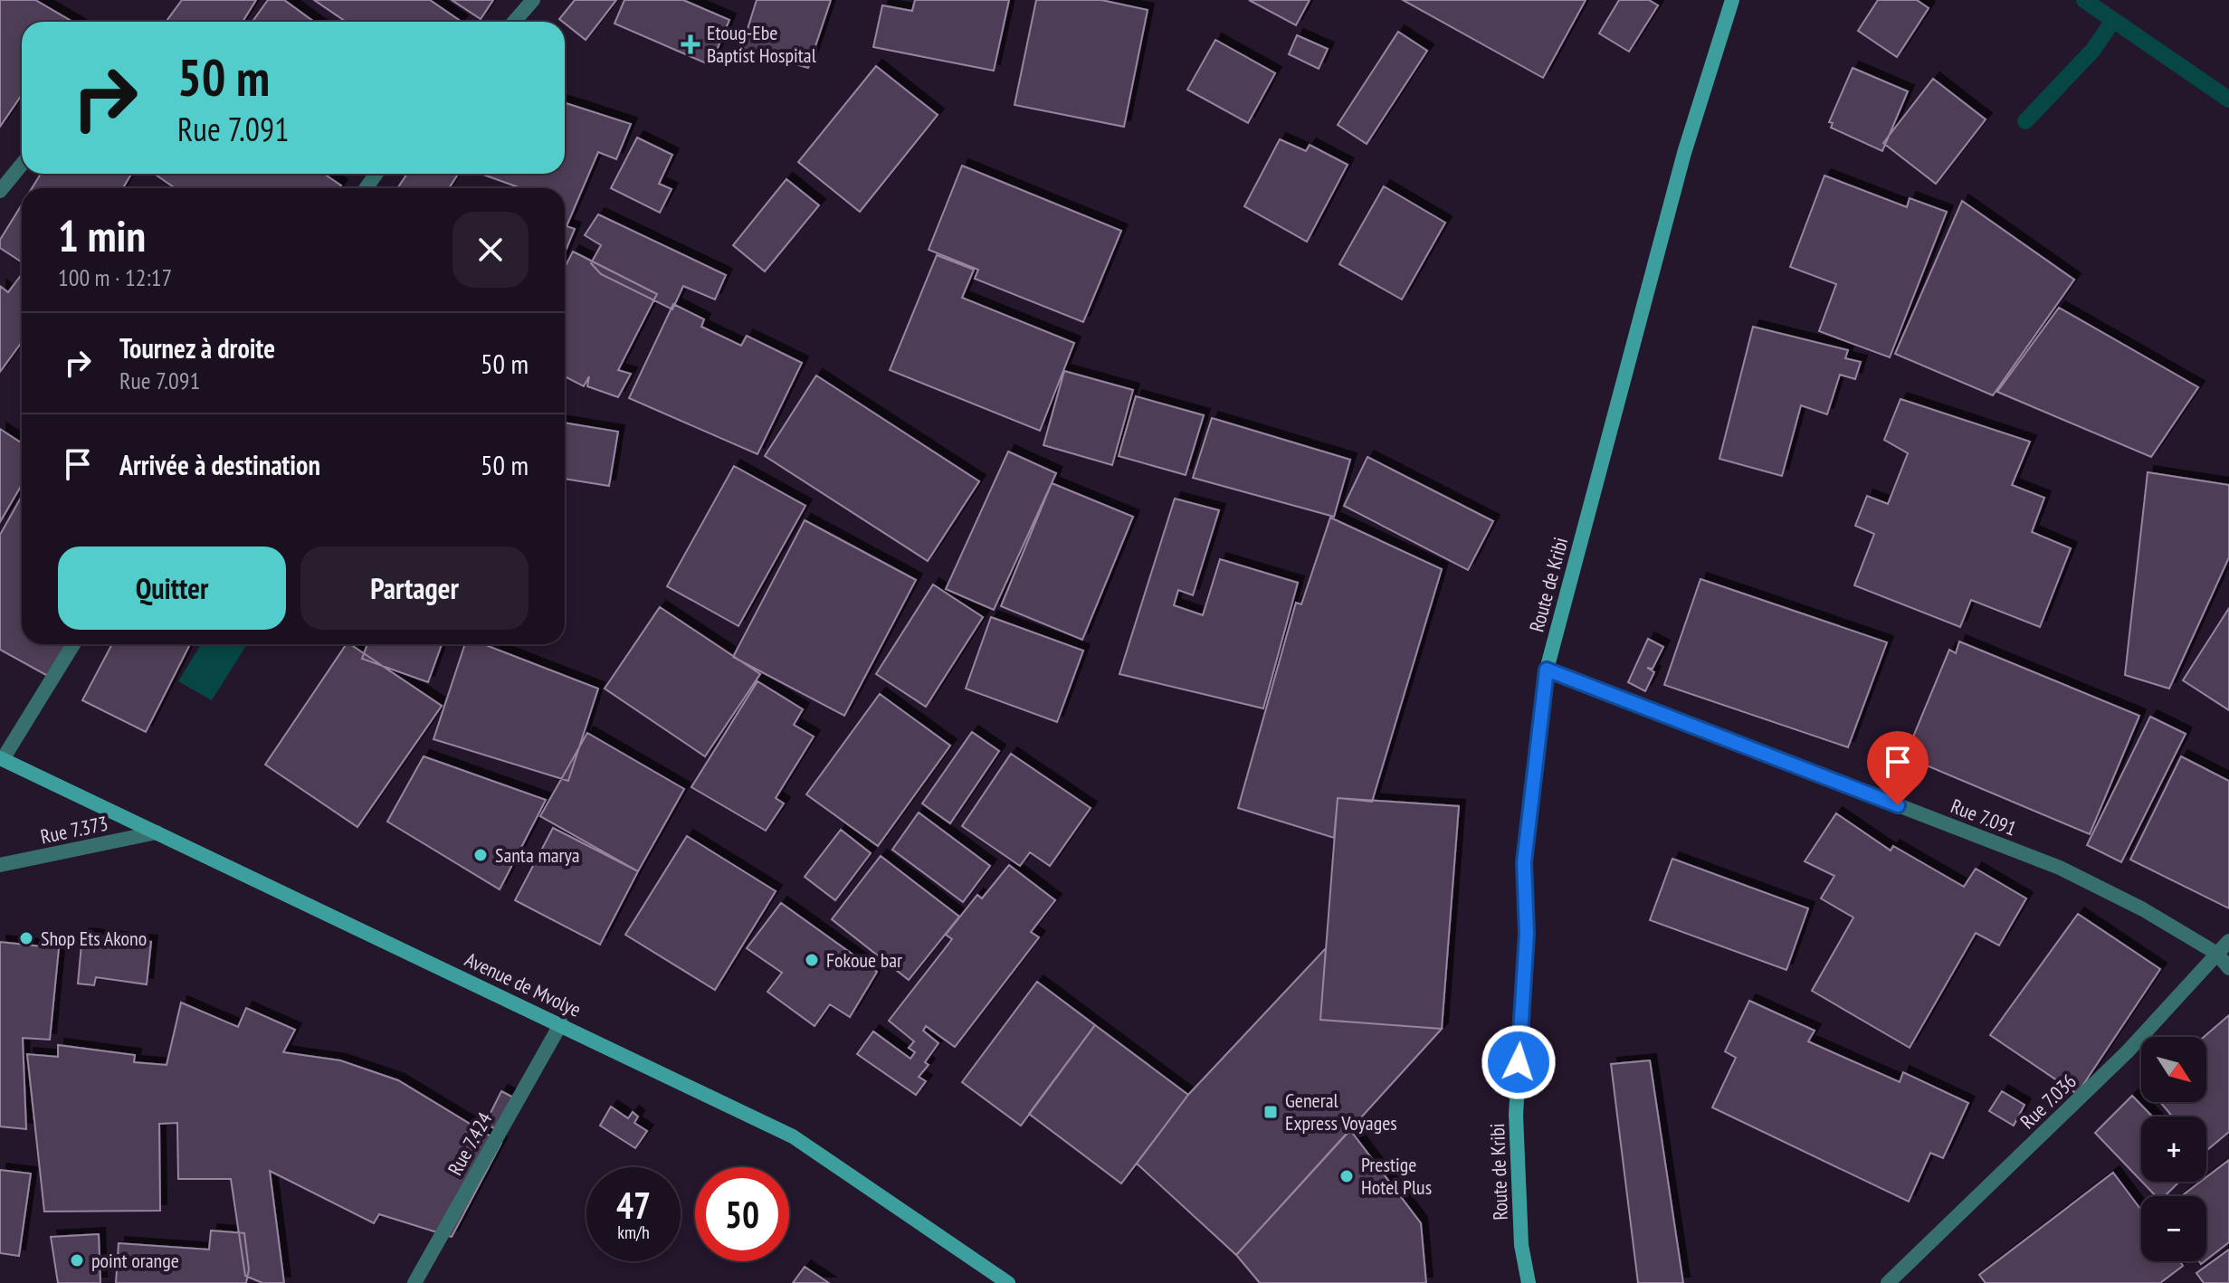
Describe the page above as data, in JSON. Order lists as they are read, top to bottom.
{
  "streets": {
    "main road": ["Route de Kribi", "Avenue de Mvolye"],
    "street": [
      "Rue 7.091",
      "Rue 7.373",
      "Rue 7.036",
      "Rue 7.424"
    ]
  },
  "crossings": [
    ["Route de Kribi", "Rue 7.091"],
    ["Rue 7.091", "Rue 7.036"],
    ["Rue 7.373", "Avenue de Mvolye"],
    ["Avenue de Mvolye", "Rue 7.424"]
  ],
  "places": {
    "health": ["Etoug-Ebe Baptist Hospital"],
    "other": [
      "Santa marya",
      "Shop Ets Akono",
      "Fokoue bar",
      "Prestige Hotel Plus",
      "point orange"
    ],
    "transit": ["General Express Voyages"]
  },
  "north": "bottom right",
  "page": {
    "turn": ["50 m", "Rue 7.091"],
    "heading": ["1 min", "100 m · 12:17"],
    "list": [
      {
        "name": "Tournez à droite",
        "note": "Rue 7.091",
        "value": "50 m"
      },
      {
        "name": "Arrivée à destination",
        "value": "50 m"
      }
    ],
    "buttons": ["Quitter", "Partager"],
    "map_buttons": ["+", "−"],
    "speed": "47 km/h",
    "limit": "50"
  }
}
